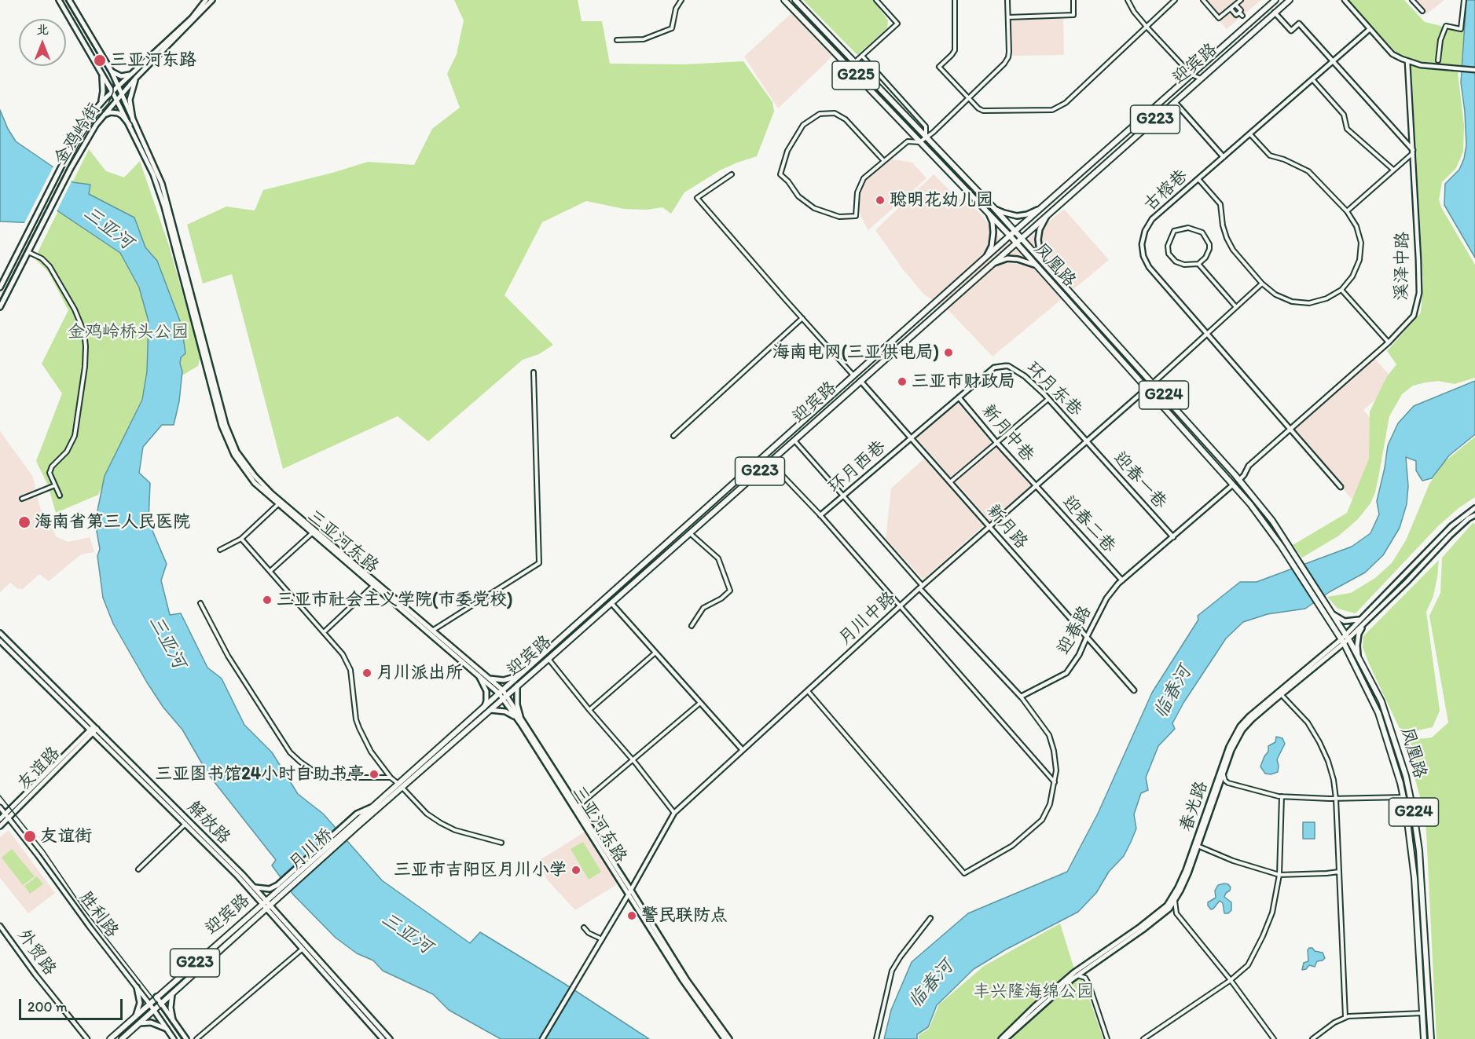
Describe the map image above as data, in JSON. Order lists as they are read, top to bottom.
{
  "streets": {
    "highway": [
      "迎宾路",
      "G225",
      "G223",
      "凤凰路",
      "G224",
      "月川桥"
    ],
    "main road": [
      "金鸡岭街",
      "三亚河东路",
      "友谊路",
      "春光路",
      "解放路",
      "胜利路"
    ],
    "street": [
      "古榕巷",
      "溪泽中路",
      "环月东巷",
      "新月中巷",
      "环月西巷",
      "迎春一巷",
      "迎春二巷",
      "新月路",
      "月川中路",
      "迎春路",
      "外贸路"
    ]
  },
  "crossings": [
    ["迎宾路", "凤凰路"],
    ["迎宾路", "新月路"],
    ["迎宾路", "三亚河东路"],
    ["迎宾路", "解放路"],
    ["迎宾路", "月川桥"],
    ["迎宾路", "胜利路"],
    ["金鸡岭街", "三亚河东路"],
    ["古榕巷", "溪泽中路"],
    ["凤凰路", "溪泽中路"],
    ["凤凰路", "月川中路"],
    ["凤凰路", "迎春路"],
    ["凤凰路", "春光路"],
    ["环月东巷", "新月中巷"],
    ["环月东巷", "环月西巷"],
    ["环月东巷", "迎春一巷"],
    ["环月东巷", "新月路"],
    ["环月东巷", "月川中路"],
    ["新月中巷", "迎春二巷"],
    ["新月中巷", "月川中路"],
    ["环月西巷", "新月路"],
    ["迎春一巷", "月川中路"],
    ["迎春一巷", "迎春路"],
    ["迎春二巷", "月川中路"],
    ["迎春二巷", "迎春路"],
    ["新月路", "月川中路"],
    ["新月路", "迎春路"],
    ["三亚河东路", "月川中路"],
    ["友谊路", "解放路"],
    ["友谊路", "胜利路"]
  ],
  "water": ["三亚河", "临春河"],
  "parks": ["金鸡岭桥头公园", "丰兴隆海绵公园"],
  "places": [
    "三亚河东路",
    "聪明花幼儿园",
    "海南电网(三亚供电局)",
    "三亚市财政局",
    "海南省第三人民医院",
    "三亚市社会主义学院(市委党校)",
    "月川派出所",
    "三亚图书馆24小时自助书亭",
    "友谊街",
    "三亚市吉阳区月川小学",
    "警民联防点"
  ],
  "scale_bar": "200 m",
  "north": "top"
}
